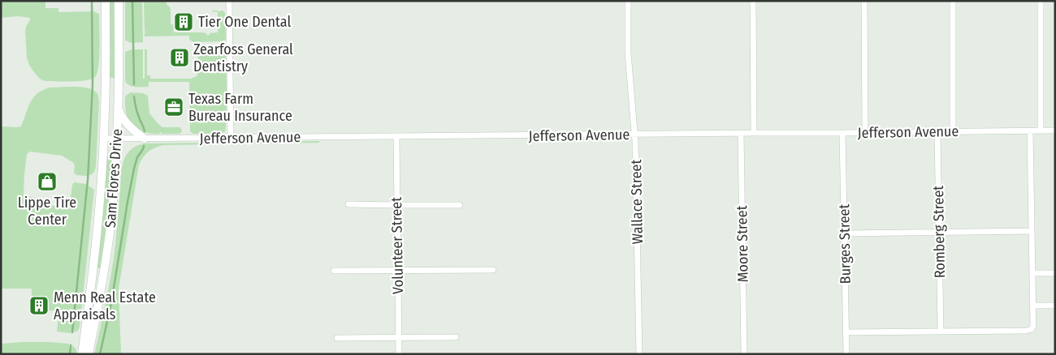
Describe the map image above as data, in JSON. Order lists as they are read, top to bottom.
{
  "streets": {
    "main road": ["Sam Flores Drive"],
    "street": [
      "Jefferson Avenue",
      "Wallace Street",
      "Romberg Street",
      "Moore Street",
      "Burges Street",
      "Volunteer Street"
    ]
  },
  "crossings": [
    ["Jefferson Avenue", "Sam Flores Drive"],
    ["Jefferson Avenue", "Wallace Street"],
    ["Jefferson Avenue", "Romberg Street"],
    ["Jefferson Avenue", "Moore Street"],
    ["Jefferson Avenue", "Burges Street"],
    ["Jefferson Avenue", "Volunteer Street"]
  ],
  "places": {
    "building": ["Tier One Dental", "Zearfoss General Dentistry", "Menn Real Estate Appraisals"],
    "office": ["Texas Farm Bureau Insurance"],
    "shop": ["Lippe Tire Center"]
  }
}
